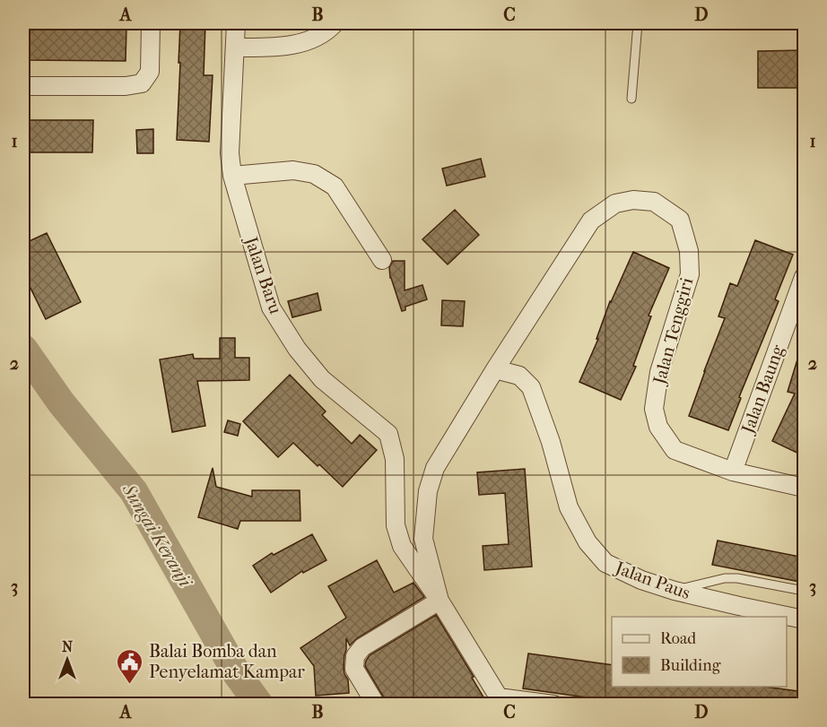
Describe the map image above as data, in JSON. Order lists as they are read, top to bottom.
{
  "streets": {
    "street": [
      "Jalan Baru",
      "Jalan Tenggiri",
      "Jalan Baung",
      "Jalan Paus"
    ]
  },
  "crossings": [
    ["Jalan Baru", "Jalan Tenggiri"],
    ["Jalan Tenggiri", "Jalan Baung"],
    ["Jalan Tenggiri", "Jalan Paus"]
  ],
  "water": ["Sungai Keranji"],
  "places": {
    "public building": ["Balai Bomba dan Penyelamat Kampar"]
  },
  "legend": ["Road", "Building"],
  "north": "top",
  "grid": {
    "columns": [
      "A",
      "B",
      "C",
      "D"
    ],
    "rows": ["1", "2", "3"]
  }
}
